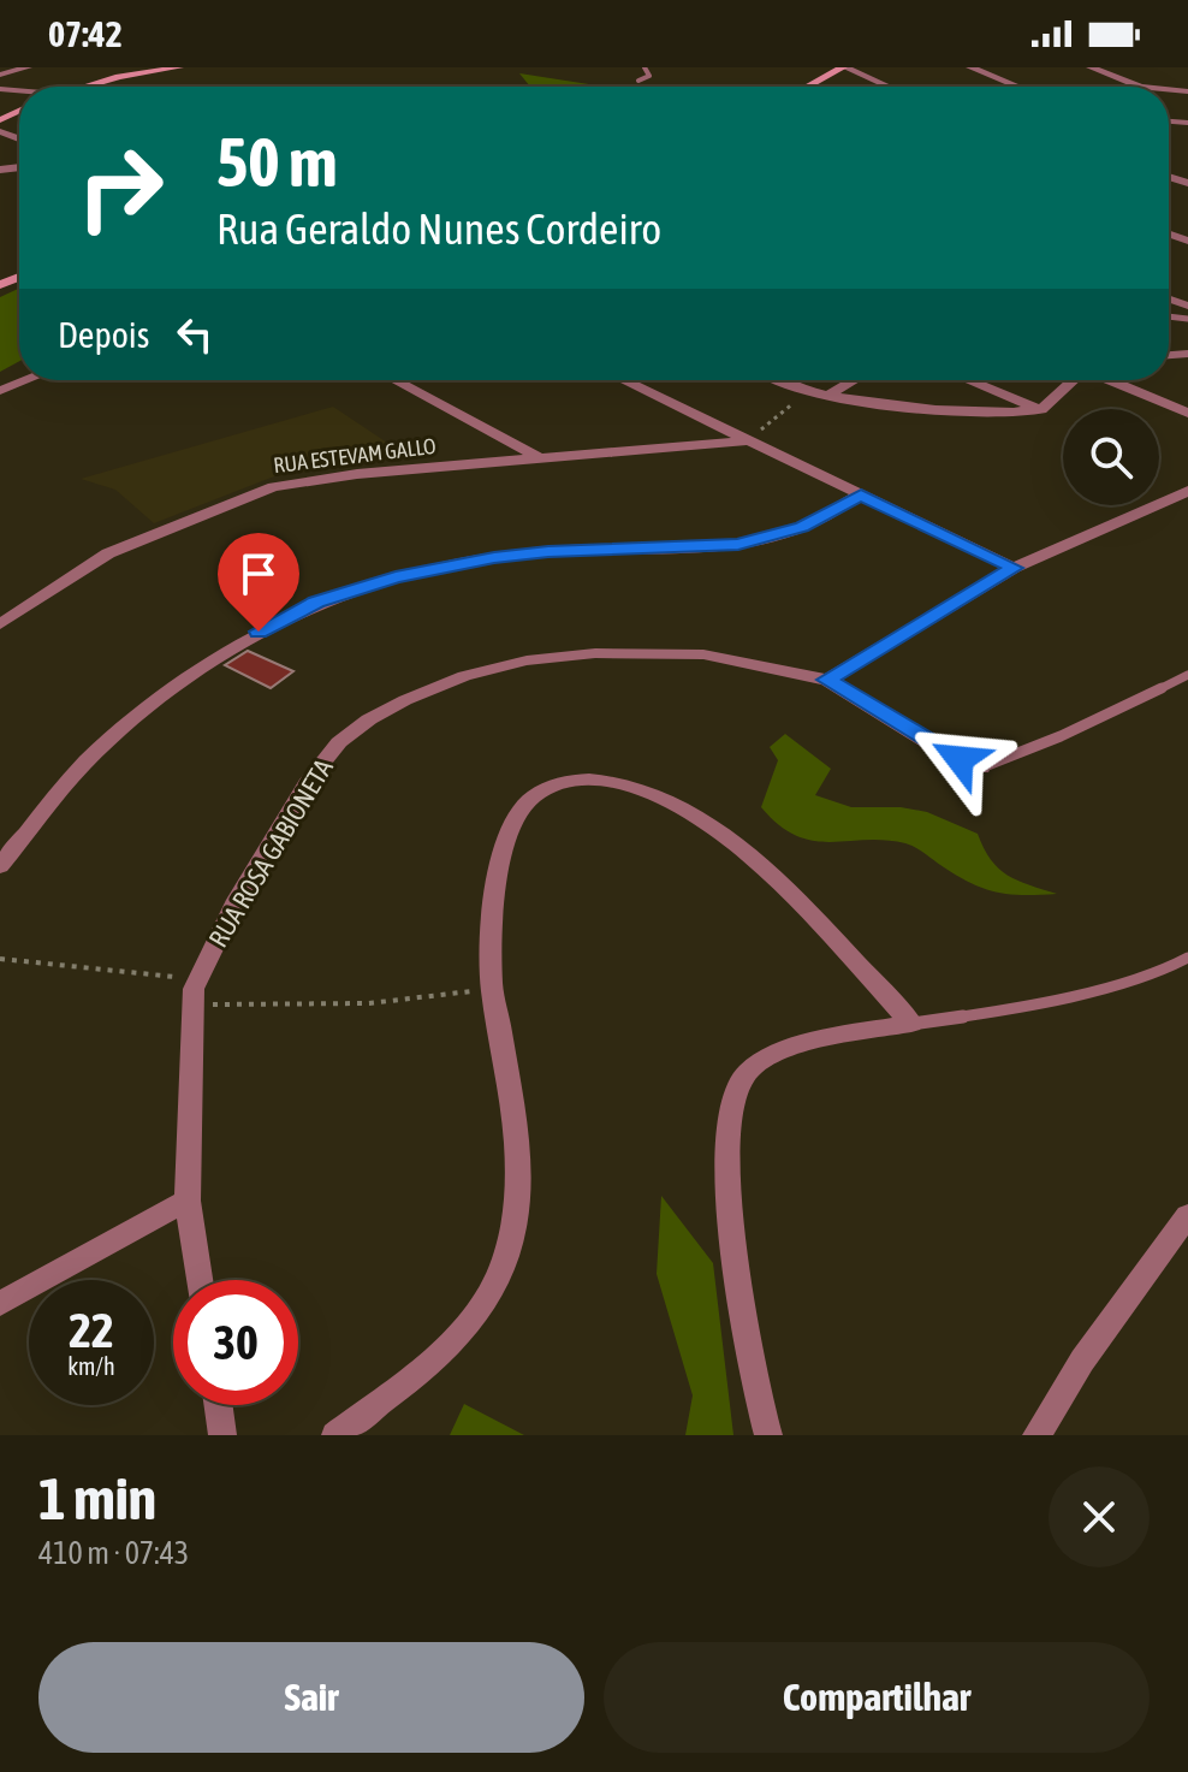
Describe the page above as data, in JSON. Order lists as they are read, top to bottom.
{
  "streets": {
    "street": ["RUA ESTEVAM GALLO", "RUA ROSA GABIONETA"]
  },
  "page": {
    "status": "07:42",
    "turn": ["50 m", "Rua Geraldo Nunes Cordeiro"],
    "then": "Depois",
    "speed": "22 km/h",
    "limit": "30",
    "heading": ["1 min", "410 m · 07:43"],
    "buttons": ["Sair", "Compartilhar"]
  }
}
